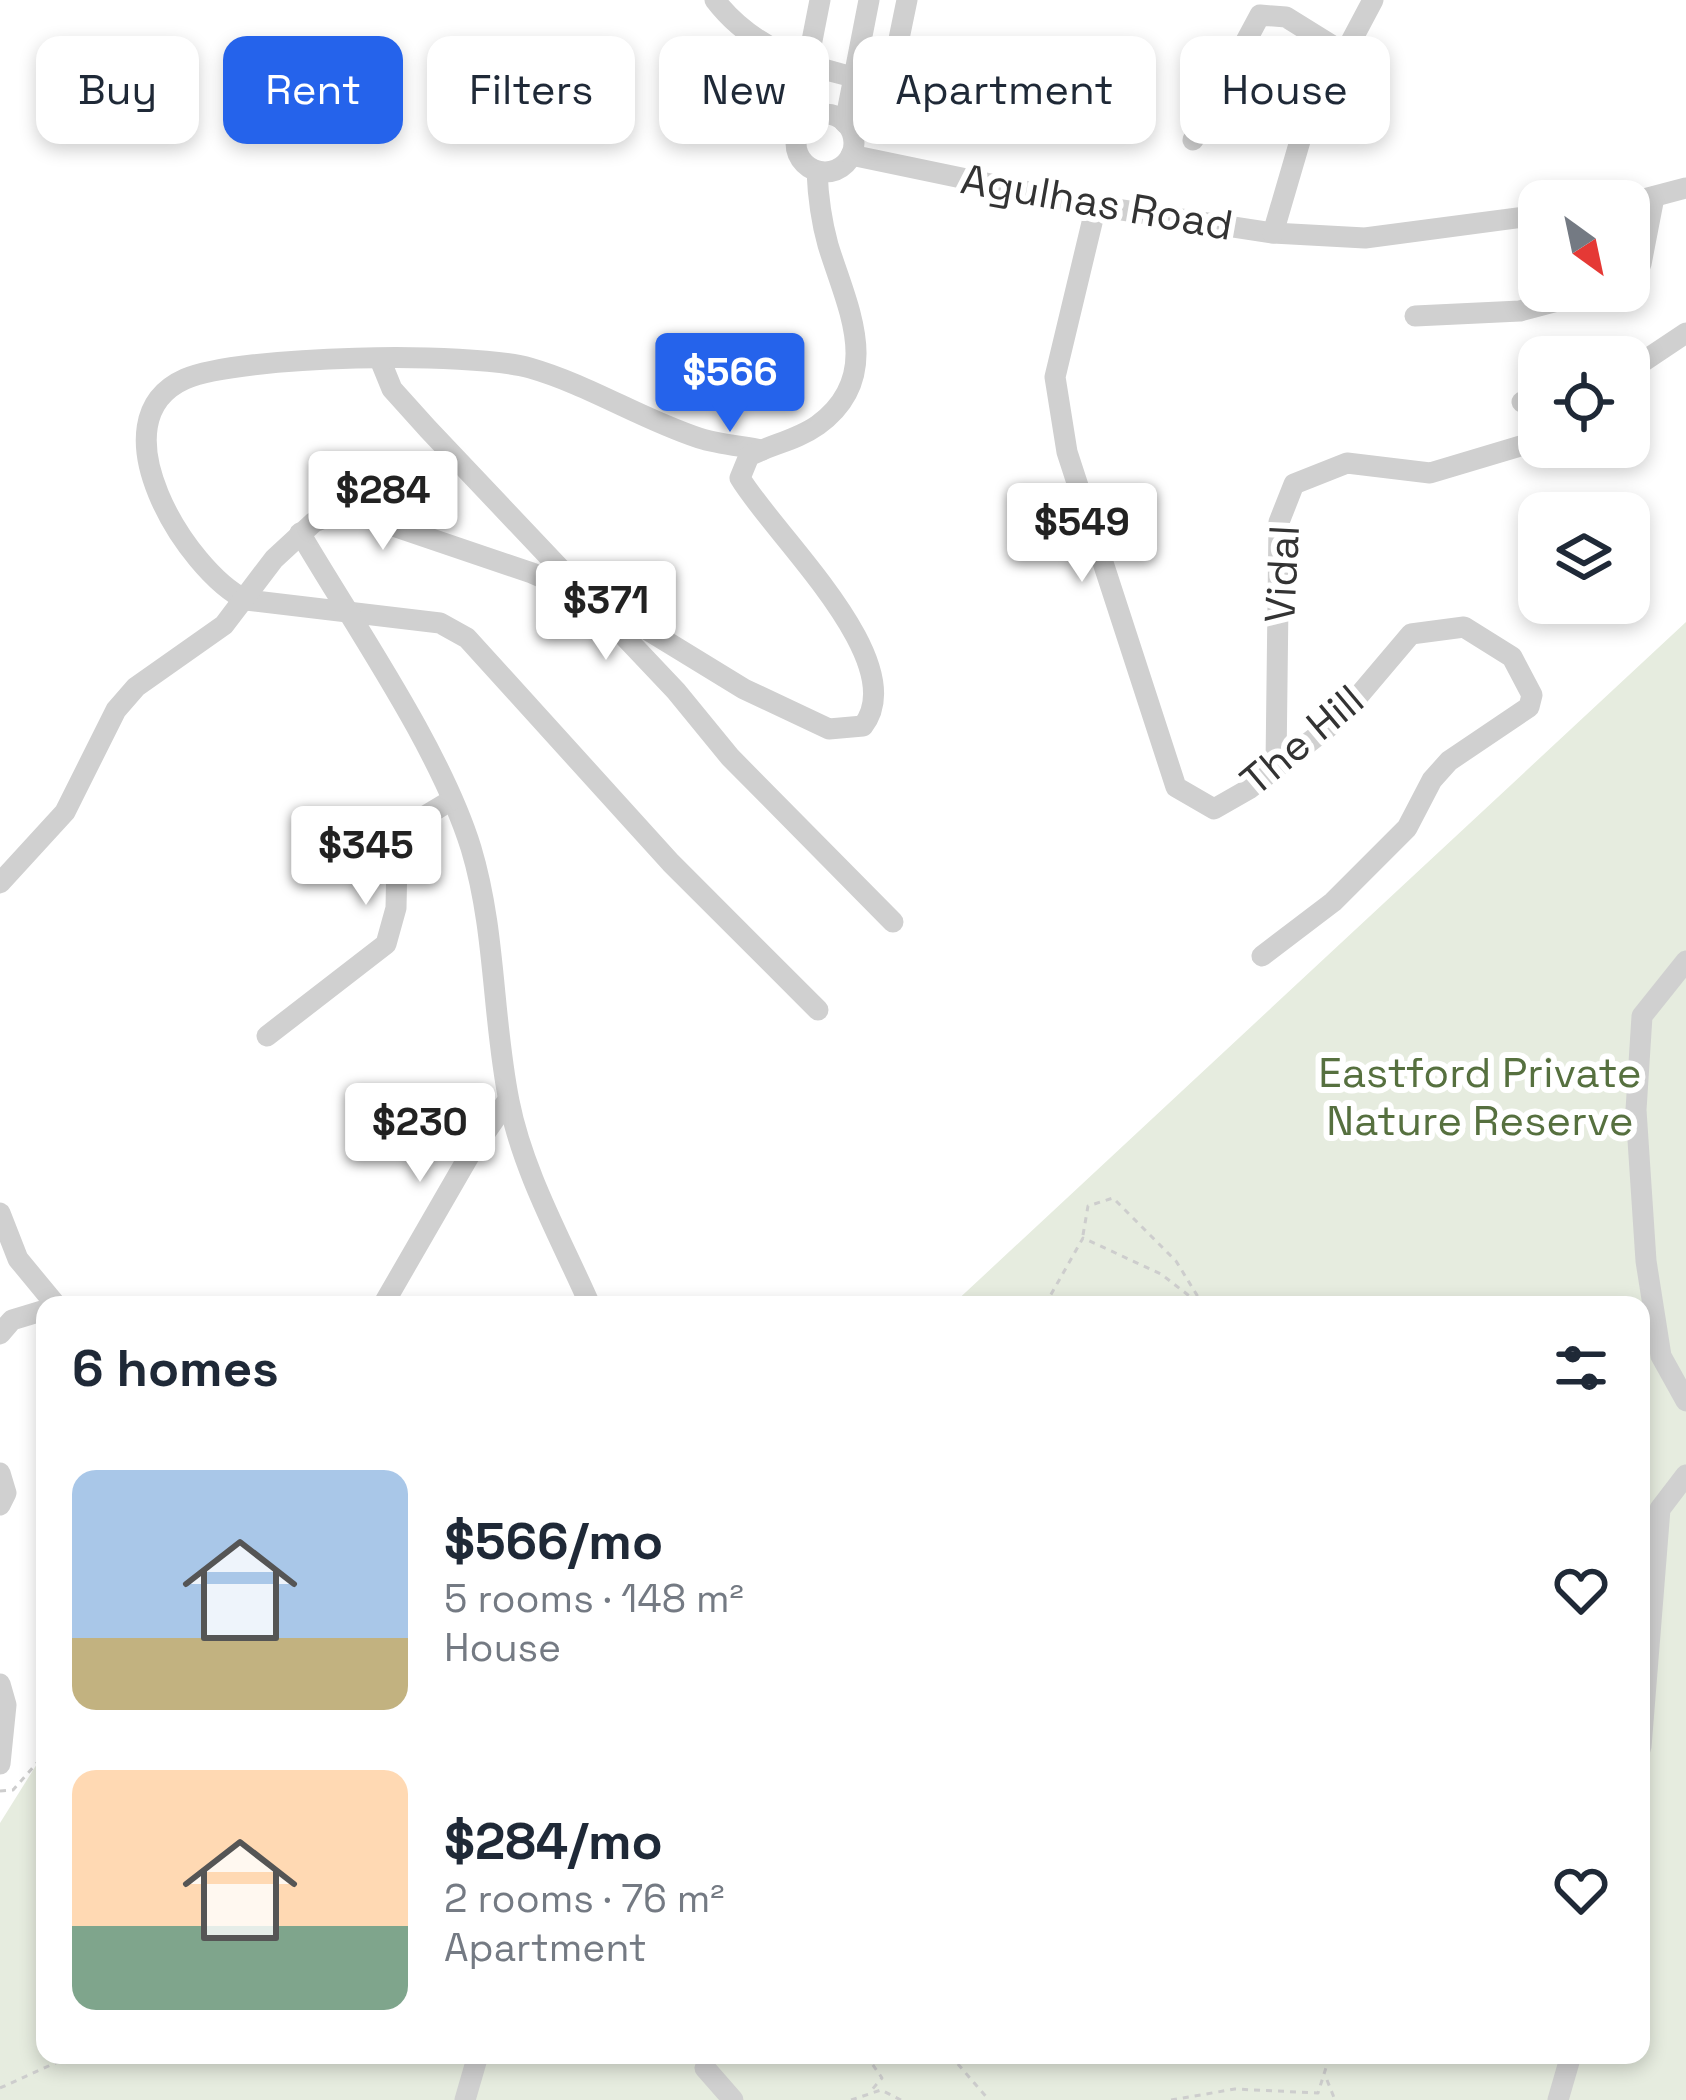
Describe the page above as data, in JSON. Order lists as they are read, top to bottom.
{
  "streets": {
    "street": ["Agulhas Road", "Vidal", "The Hill"]
  },
  "crossings": [
    ["Agulhas Road", "The Hill"],
    ["Vidal", "The Hill"]
  ],
  "parks": ["Eastford Private Nature Reserve"],
  "north": "bottom right",
  "page": {
    "chip": [
      "Buy",
      "Rent",
      "Filters",
      "New",
      "Apartment",
      "House"
    ],
    "price": [
      "$566",
      "$284",
      "$549",
      "$371",
      "$345",
      "$230"
    ],
    "heading": "6 homes",
    "list": [
      {
        "name": "$566/mo",
        "note": "5 rooms · 148 m² · House"
      },
      {
        "name": "$284/mo",
        "note": "2 rooms · 76 m² · Apartment"
      }
    ]
  }
}
